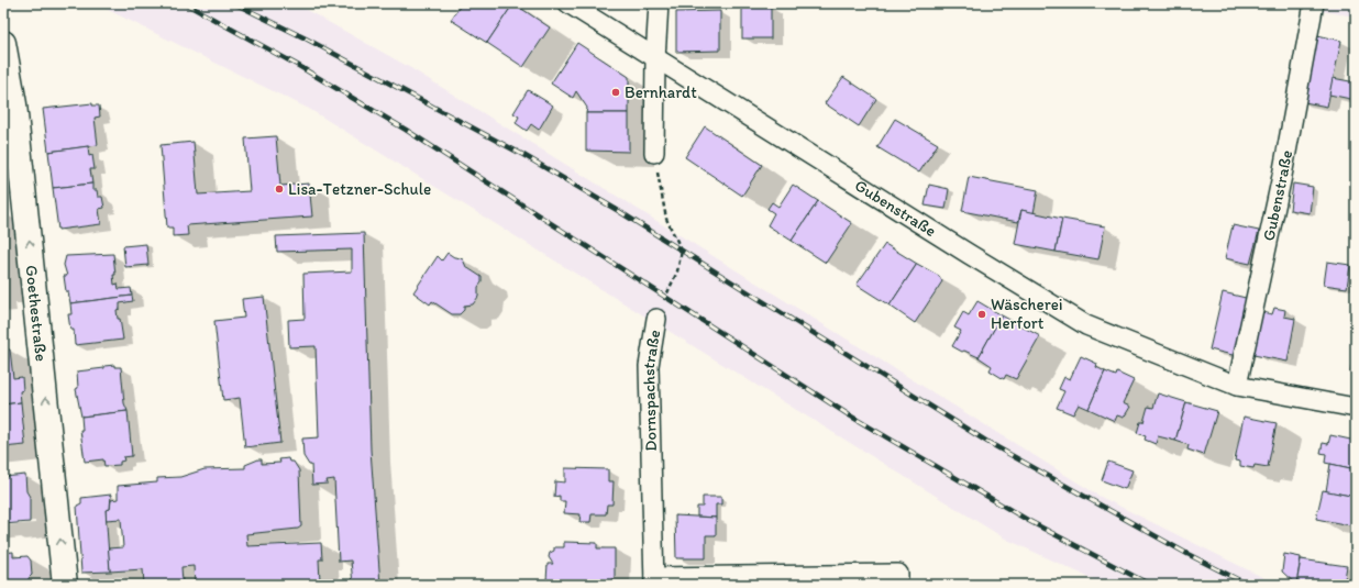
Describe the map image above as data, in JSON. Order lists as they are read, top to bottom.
{
  "streets": {
    "main road": ["Goethestraße"],
    "street": ["Gubenstraße", "Dornspachstraße"]
  },
  "one_way": ["Goethestraße"],
  "places": ["Bernhardt", "Lisa-Tetzner-Schule", "Wäscherei Herfort"]
}
